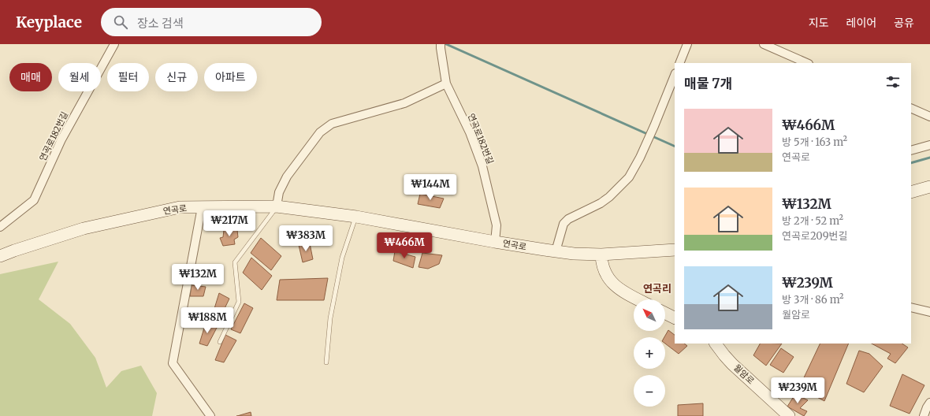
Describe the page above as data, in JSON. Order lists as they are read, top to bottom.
{
  "streets": {
    "street": ["연곡로182번길", "연곡로", "월암로"]
  },
  "crossings": [
    ["연곡로182번길", "연곡로"]
  ],
  "districts": ["연곡리"],
  "north": "top left",
  "page": {
    "header": "Keyplace",
    "search": "장소 검색",
    "nav": ["지도", "레이어", "공유"],
    "chip": [
      "매매",
      "월세",
      "필터",
      "신규",
      "아파트"
    ],
    "heading": "매물 7개",
    "list": [
      {
        "name": "₩466M",
        "note": "방 5개 · 163 m² · 연곡로"
      },
      {
        "name": "₩132M",
        "note": "방 2개 · 52 m² · 연곡로209번길"
      },
      {
        "name": "₩239M",
        "note": "방 3개 · 86 m² · 월암로"
      }
    ],
    "price": [
      "₩144M",
      "₩217M",
      "₩383M",
      "₩466M",
      "₩132M",
      "₩188M",
      "₩239M"
    ],
    "map_buttons": ["+", "−"]
  }
}
